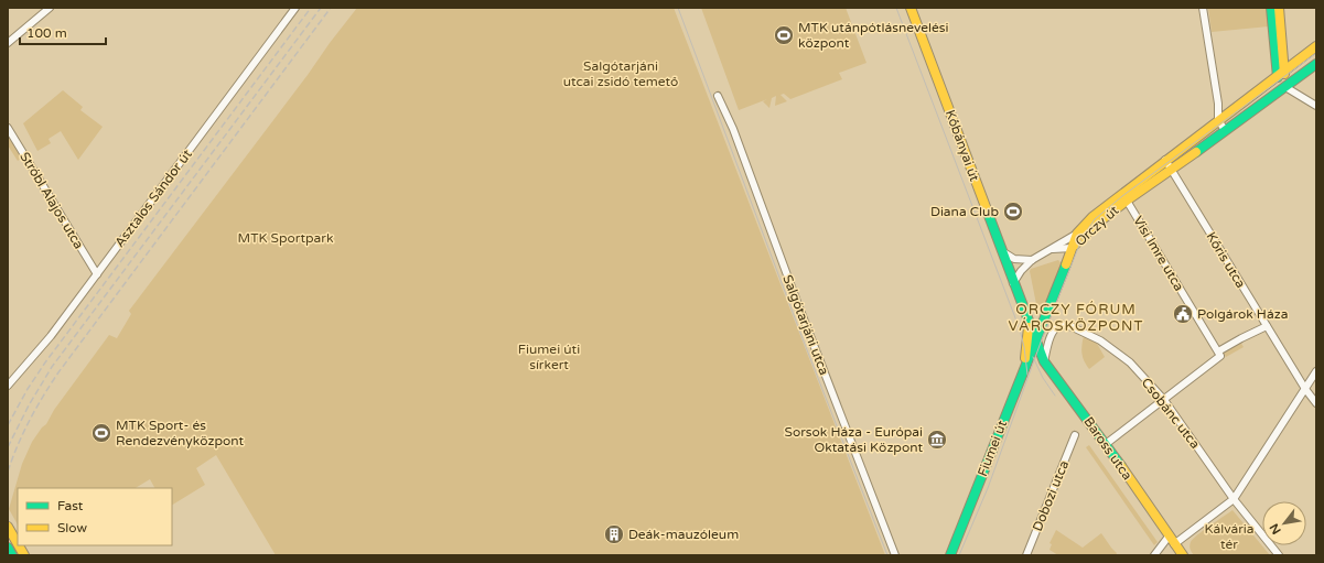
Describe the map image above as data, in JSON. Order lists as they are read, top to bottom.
{
  "streets": {
    "street": [
      "Kőbányai út",
      "Asztalos Sándor út",
      "Stróbl Alajos utca",
      "Orczy út",
      "Visi Imre utca",
      "Kőris utca",
      "Salgótarjáni utca",
      "Csobánc utca",
      "Fiumei út",
      "Baross utca",
      "Dobozi utca"
    ]
  },
  "crossings": [
    ["Kőbányai út", "Baross utca"],
    ["Asztalos Sándor út", "Stróbl Alajos utca"],
    ["Orczy út", "Visi Imre utca"],
    ["Orczy út", "Kőris utca"],
    ["Orczy út", "Fiumei út"],
    ["Csobánc utca", "Baross utca"],
    ["Fiumei út", "Baross utca"]
  ],
  "districts": ["ORCZY FÓRUM VÁROSKÖZPONT"],
  "parks": [
    "Salgótarjáni utcai zsidó temető",
    "MTK Sportpark",
    "Fiumei úti sírkert",
    "Kálvária tér"
  ],
  "places": {
    "sports": ["MTK utánpótlásnevelési központ", "Diana Club", "MTK Sport- és Rendezvényközpont"],
    "public building": ["Polgárok Háza"],
    "museum": ["Sorsok Háza - Európai Oktatási Központ"],
    "building": ["Deák-mauzóleum"]
  },
  "legend": ["Fast", "Slow"],
  "scale_bar": "100 m",
  "north": "bottom left"
}
